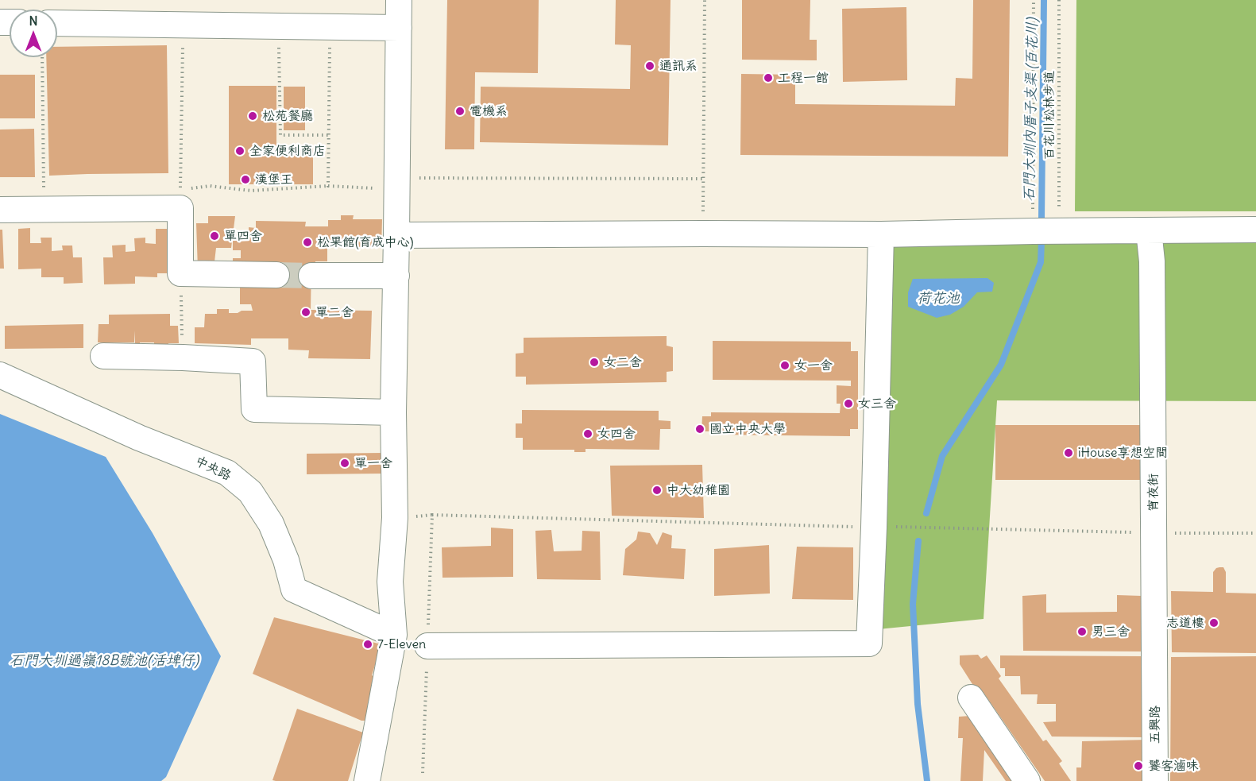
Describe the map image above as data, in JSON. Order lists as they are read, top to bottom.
{
  "streets": {
    "street": ["中央路", "宵夜街", "五興路"],
    "path": ["百花川松林步道"]
  },
  "crossings": [
    ["宵夜街", "五興路"]
  ],
  "water": ["石門大圳內厝子支渠 (百花川)", "荷花池", "石門大圳過嶺18B號池(活埤仔)"],
  "places": [
    "通訊系",
    "工程一館",
    "電機系",
    "松苑餐廳",
    "全家便利商店",
    "漢堡王",
    "單四舍",
    "松果館(育成中心)",
    "單二舍",
    "女二舍",
    "女一舍",
    "女三舍",
    "國立中央大學",
    "女四舍",
    "iHouse享想空間",
    "單一舍",
    "中大幼稚園",
    "志道樓",
    "男三舍",
    "7-Eleven",
    "饕客滷味"
  ],
  "north": "top"
}
